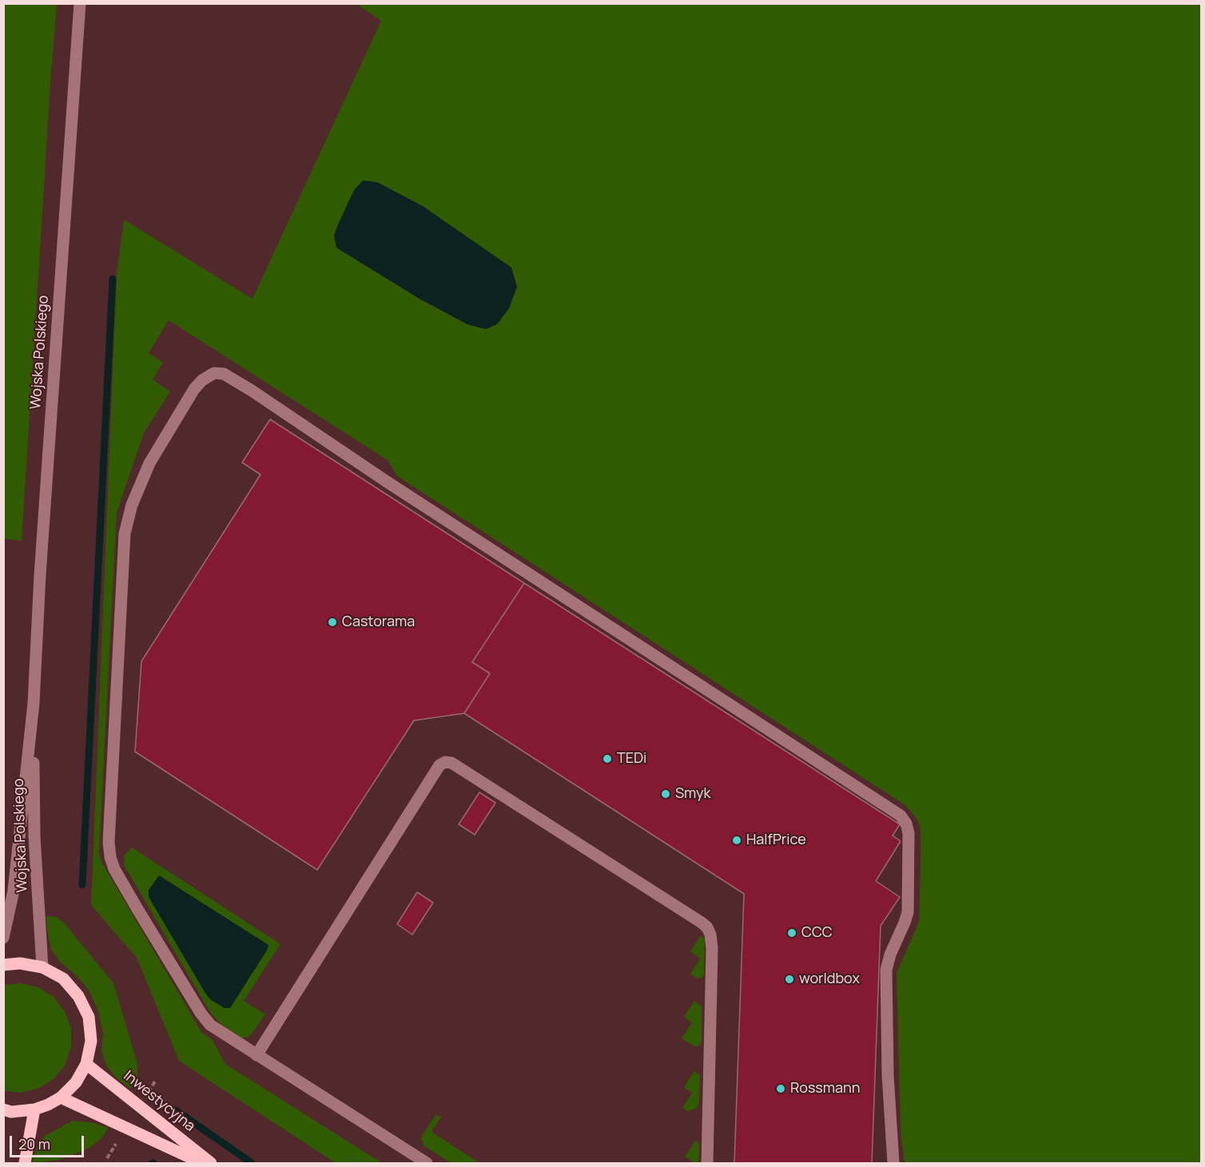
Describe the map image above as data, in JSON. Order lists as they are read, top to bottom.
{
  "streets": {
    "main road": ["Inwestycyjna"],
    "street": ["Wojska Polskiego"]
  },
  "places": [
    "Castorama",
    "TEDi",
    "Smyk",
    "HalfPrice",
    "CCC",
    "worldbox",
    "Rossmann"
  ],
  "scale_bar": "20 m"
}
